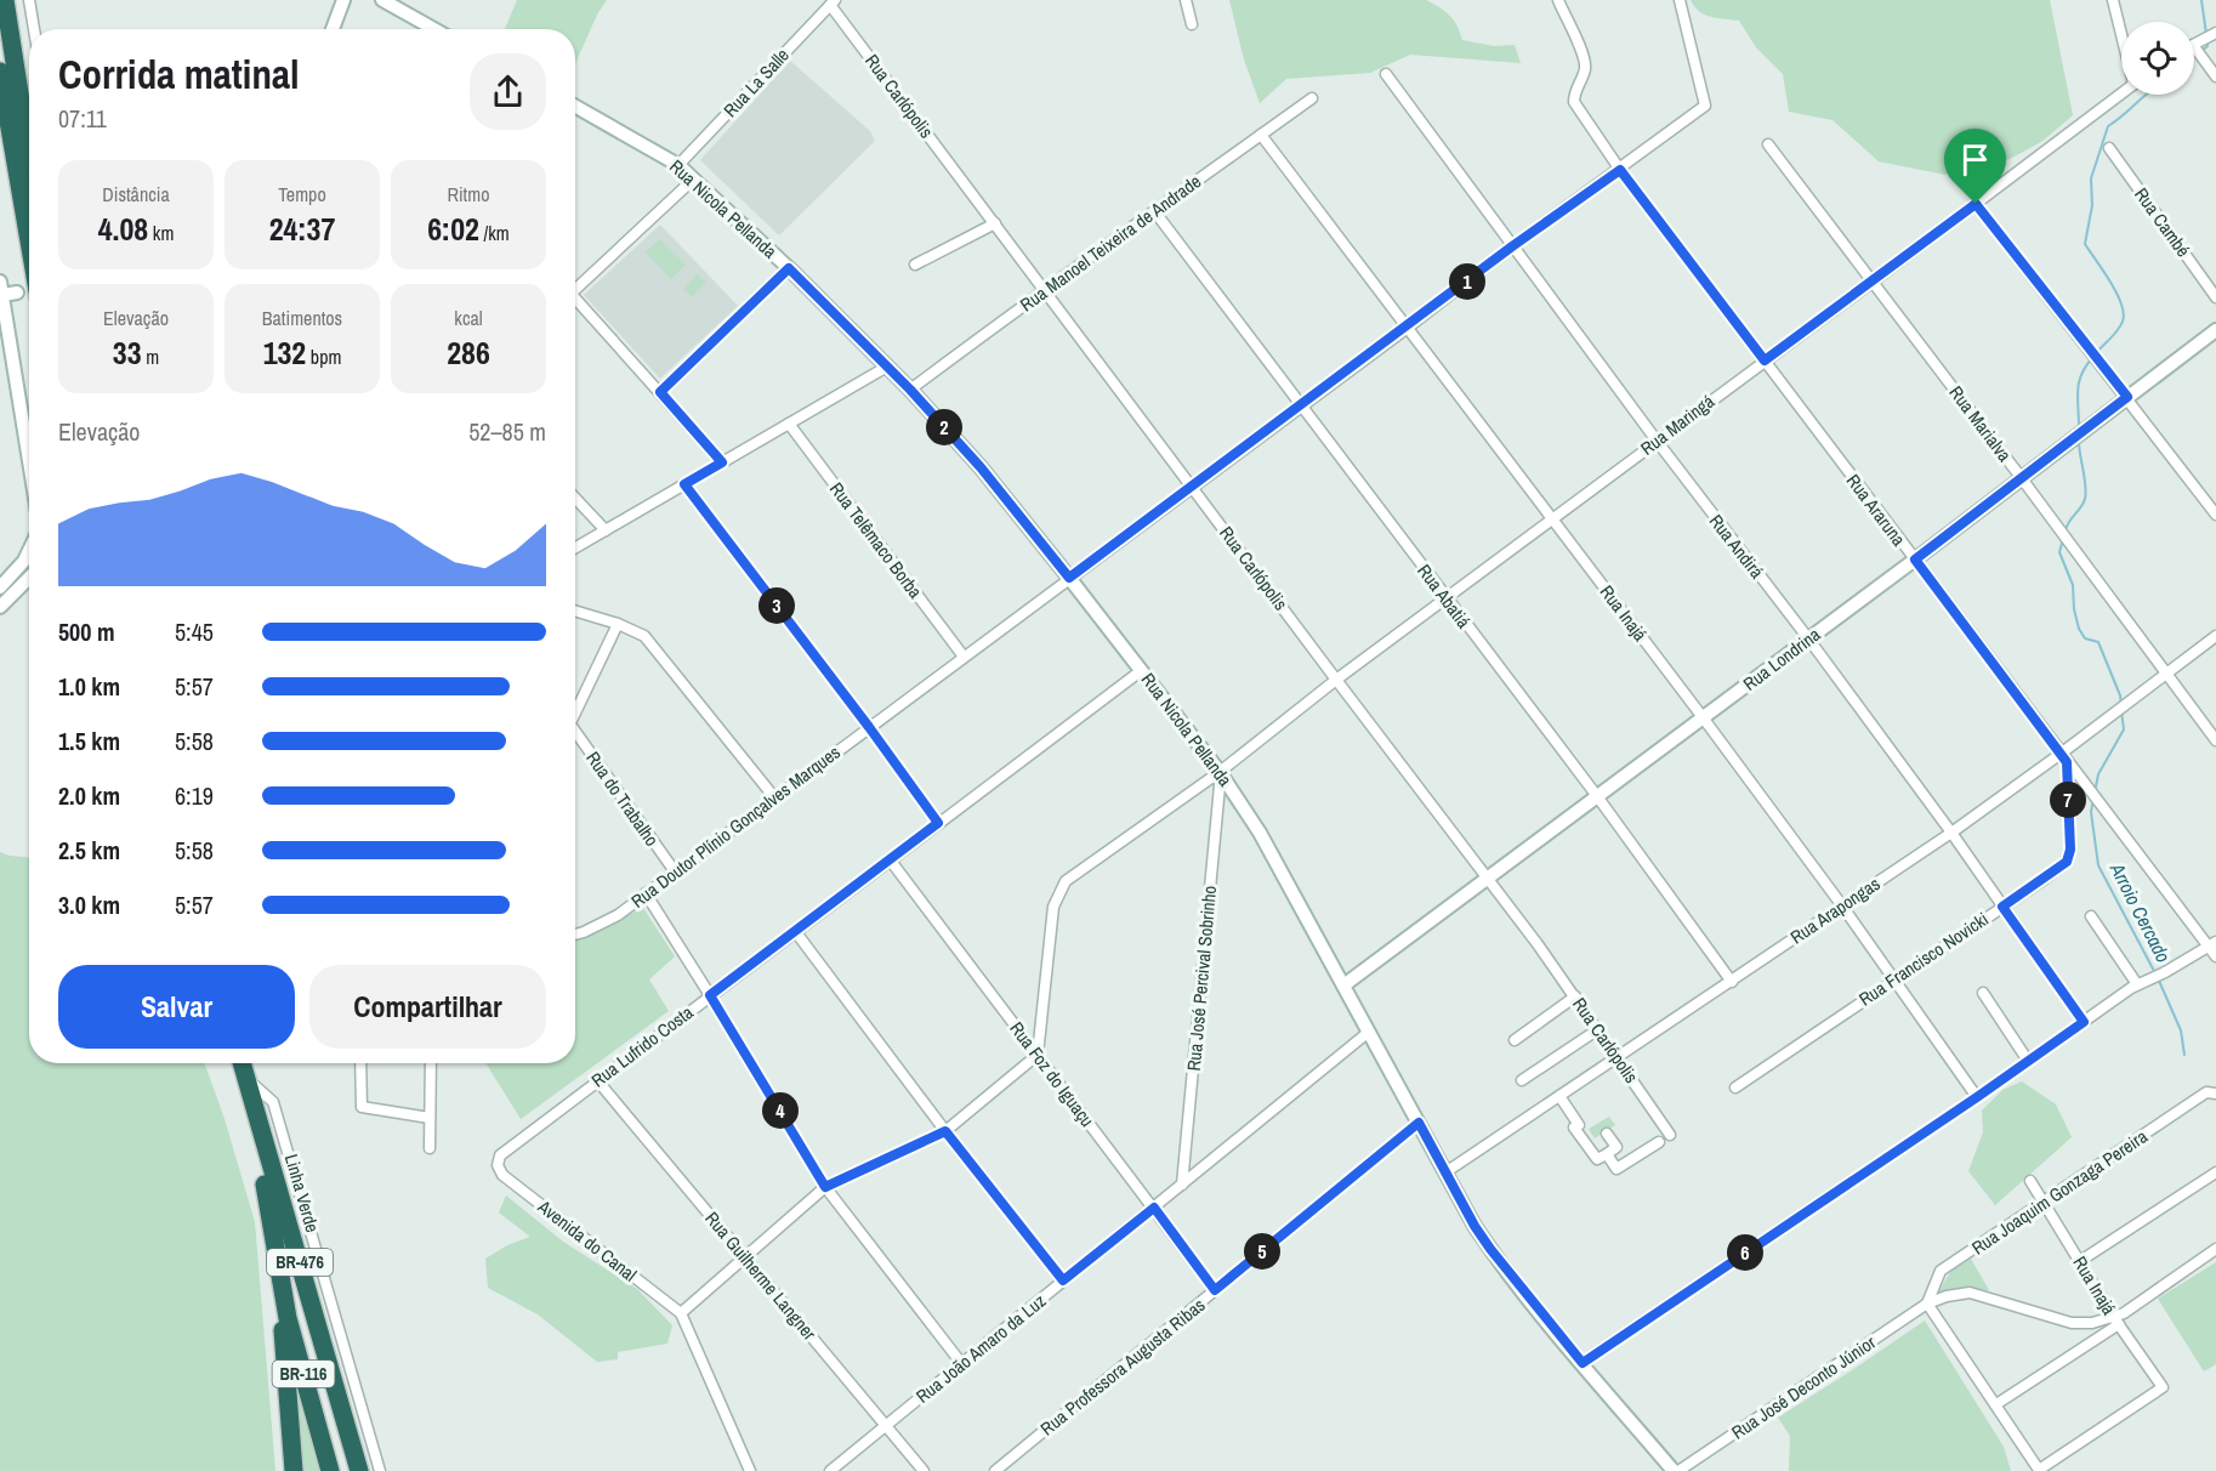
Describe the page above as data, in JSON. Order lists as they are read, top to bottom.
{
  "streets": {
    "highway": ["Linha Verde", "BR-476", "BR-116"],
    "main road": ["Rua Nicola Pellanda", "Rua Londrina"],
    "street": [
      "Rua La Salle",
      "Rua Carlópolis",
      "Rua Cambé",
      "Rua Manoel Teixeira de Andrade",
      "Rua Marialva",
      "Rua Maringá",
      "Rua Araruna",
      "Rua Telêmaco Borba",
      "Rua Andirá",
      "Rua Abatiá",
      "Rua Inajá",
      "Rua do Trabalho",
      "Rua Doutor Plínio Gonçalves Marques",
      "Rua Arapongas",
      "Rua Francisco Novicki",
      "Rua José Percival Sobrinho",
      "Rua Lufrido Costa",
      "Rua Foz do Iguaçu",
      "Rua Joaquim Gonzaga Pereira",
      "Avenida do Canal",
      "Rua Guilherme Langner",
      "Rua João Amaro da Luz",
      "Rua Professora Augusta Ribas",
      "Rua José Deconto Júnior"
    ]
  },
  "crossings": [
    ["Rua La Salle", "Rua Carlópolis"],
    ["Rua La Salle", "Rua Nicola Pellanda"],
    ["Rua Carlópolis", "Rua Manoel Teixeira de Andrade"],
    ["Rua Carlópolis", "Rua Maringá"],
    ["Rua Carlópolis", "Rua Londrina"],
    ["Rua Carlópolis", "Rua Doutor Plínio Gonçalves Marques"],
    ["Rua Carlópolis", "Rua Arapongas"],
    ["Rua Nicola Pellanda", "Rua Manoel Teixeira de Andrade"],
    ["Rua Nicola Pellanda", "Rua Maringá"],
    ["Rua Nicola Pellanda", "Rua Londrina"],
    ["Rua Nicola Pellanda", "Rua Doutor Plínio Gonçalves Marques"],
    ["Rua Nicola Pellanda", "Rua Arapongas"],
    ["Rua Nicola Pellanda", "Rua José Percival Sobrinho"],
    ["Rua Nicola Pellanda", "Rua Lufrido Costa"],
    ["Rua Nicola Pellanda", "Rua João Amaro da Luz"],
    ["Rua Nicola Pellanda", "Rua Professora Augusta Ribas"],
    ["Rua Nicola Pellanda", "Rua José Deconto Júnior"],
    ["Rua Manoel Teixeira de Andrade", "Rua Abatiá"],
    ["Rua Manoel Teixeira de Andrade", "Rua Inajá"],
    ["Rua Marialva", "Rua Maringá"],
    ["Rua Marialva", "Rua Londrina"],
    ["Rua Marialva", "Rua Arapongas"],
    ["Rua Maringá", "Rua Araruna"],
    ["Rua Maringá", "Rua Andirá"],
    ["Rua Maringá", "Rua Abatiá"],
    ["Rua Maringá", "Rua Inajá"],
    ["Rua Maringá", "Rua José Percival Sobrinho"],
    ["Rua Maringá", "Rua Foz do Iguaçu"],
    ["Rua Araruna", "Rua Londrina"],
    ["Rua Araruna", "Rua Doutor Plínio Gonçalves Marques"],
    ["Rua Araruna", "Rua Arapongas"],
    ["Rua Araruna", "Rua Francisco Novicki"],
    ["Rua Telêmaco Borba", "Rua Doutor Plínio Gonçalves Marques"],
    ["Rua Andirá", "Rua Londrina"],
    ["Rua Andirá", "Rua Doutor Plínio Gonçalves Marques"],
    ["Rua Andirá", "Rua Arapongas"],
    ["Rua Andirá", "Rua Francisco Novicki"],
    ["Rua Abatiá", "Rua Londrina"],
    ["Rua Abatiá", "Rua Doutor Plínio Gonçalves Marques"],
    ["Rua Abatiá", "Rua Arapongas"],
    ["Rua Inajá", "Rua Londrina"],
    ["Rua Inajá", "Rua Doutor Plínio Gonçalves Marques"],
    ["Rua Inajá", "Rua Arapongas"],
    ["Rua Inajá", "Rua Francisco Novicki"],
    ["Rua Inajá", "Rua Joaquim Gonzaga Pereira"],
    ["Rua do Trabalho", "Rua Doutor Plínio Gonçalves Marques"],
    ["Rua Arapongas", "Rua Francisco Novicki"],
    ["Rua José Percival Sobrinho", "Rua João Amaro da Luz"],
    ["Rua Lufrido Costa", "Rua Foz do Iguaçu"],
    ["Rua Lufrido Costa", "Avenida do Canal"],
    ["Rua Lufrido Costa", "Rua Guilherme Langner"],
    ["Rua Foz do Iguaçu", "Rua João Amaro da Luz"],
    ["Rua Foz do Iguaçu", "Rua Professora Augusta Ribas"],
    ["Rua Joaquim Gonzaga Pereira", "Rua José Deconto Júnior"],
    ["Rua Guilherme Langner", "Rua João Amaro da Luz"]
  ],
  "water": ["Arroio Cercado"],
  "page": {
    "heading": ["Corrida matinal", "07:11"],
    "stats": [
      ["Distância", "4.08 km"],
      ["Tempo", "24:37"],
      ["Ritmo", "6:02 /km"],
      ["Elevação", "33 m"],
      ["Batimentos", "132 bpm"],
      ["kcal", "286"]
    ],
    "pins": [
      "1",
      "2",
      "3",
      "7",
      "4",
      "5",
      "6"
    ],
    "chart": ["Elevação", "52–85 m"],
    "list": [
      {
        "name": "500 m",
        "note": "5:45"
      },
      {
        "name": "1.0 km",
        "note": "5:57"
      },
      {
        "name": "1.5 km",
        "note": "5:58"
      },
      {
        "name": "2.0 km",
        "note": "6:19"
      },
      {
        "name": "2.5 km",
        "note": "5:58"
      },
      {
        "name": "3.0 km",
        "note": "5:57"
      }
    ],
    "buttons": ["Salvar", "Compartilhar"]
  }
}
